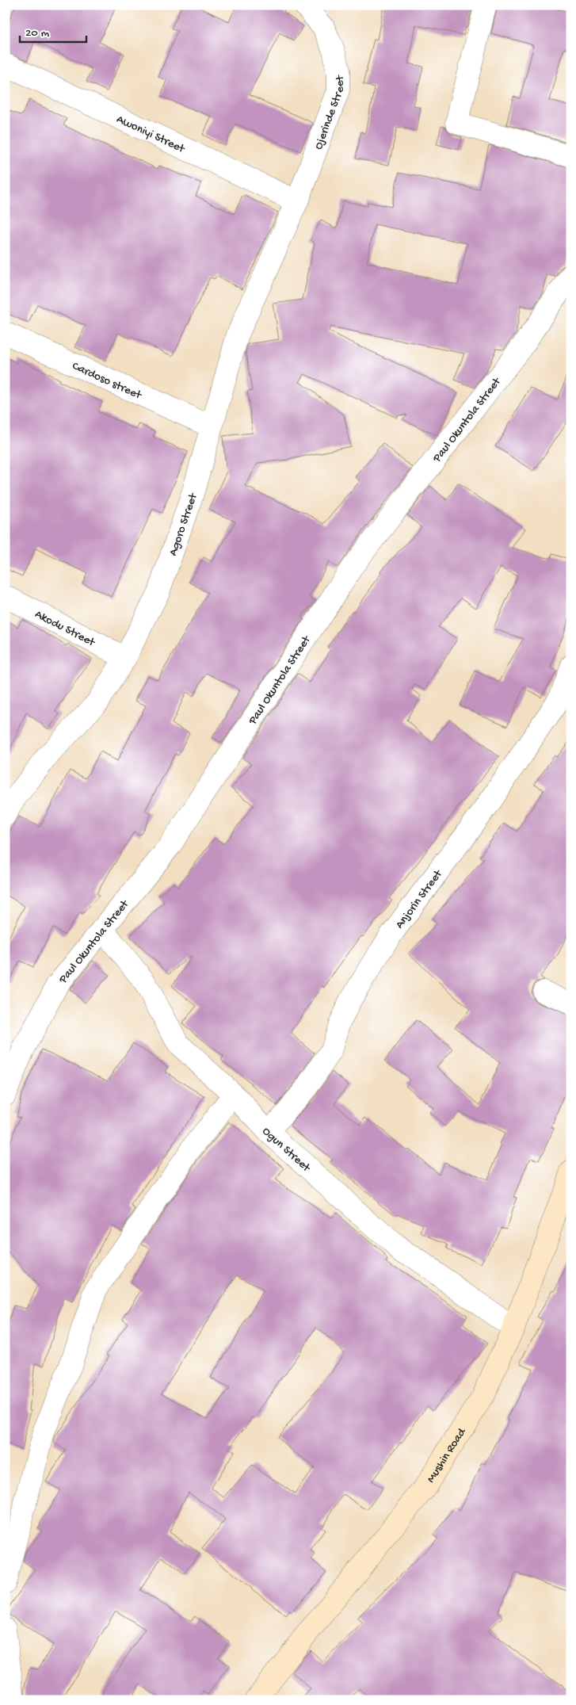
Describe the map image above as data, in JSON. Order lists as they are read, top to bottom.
{
  "streets": {
    "main road": ["Mushin Road"],
    "street": [
      "Ojerinde Street",
      "Awoniyi Street",
      "Cardoso street",
      "Paul Okuntola Street",
      "Agoro Street",
      "Akodu Street",
      "Anjorin Street",
      "Ogun Street"
    ]
  },
  "crossings": [
    ["Ojerinde Street", "Awoniyi Street"],
    ["Ojerinde Street", "Agoro Street"],
    ["Awoniyi Street", "Agoro Street"],
    ["Cardoso street", "Agoro Street"],
    ["Paul Okuntola Street", "Ogun Street"],
    ["Agoro Street", "Akodu Street"],
    ["Anjorin Street", "Ogun Street"],
    ["Ogun Street", "Mushin Road"]
  ],
  "scale_bar": "20 m"
}
